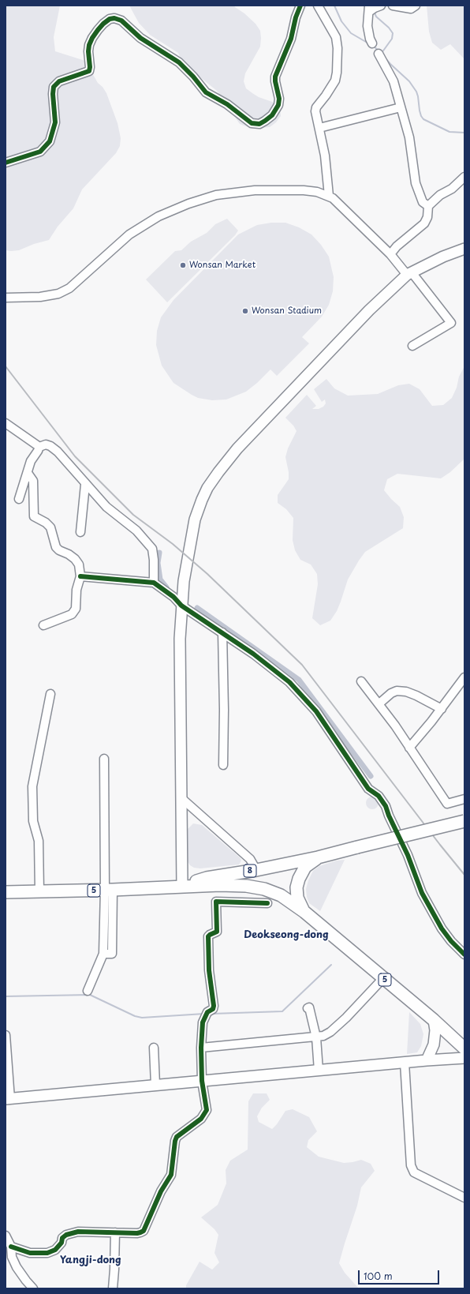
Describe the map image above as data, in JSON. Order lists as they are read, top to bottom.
{
  "streets": {
    "highway": ["8", "5"]
  },
  "crossings": [
    ["8", "5"]
  ],
  "districts": ["Deokseong-dong", "Yangji-dong"],
  "places": ["Wonsan Market", "Wonsan Stadium"],
  "scale_bar": "100 m"
}
